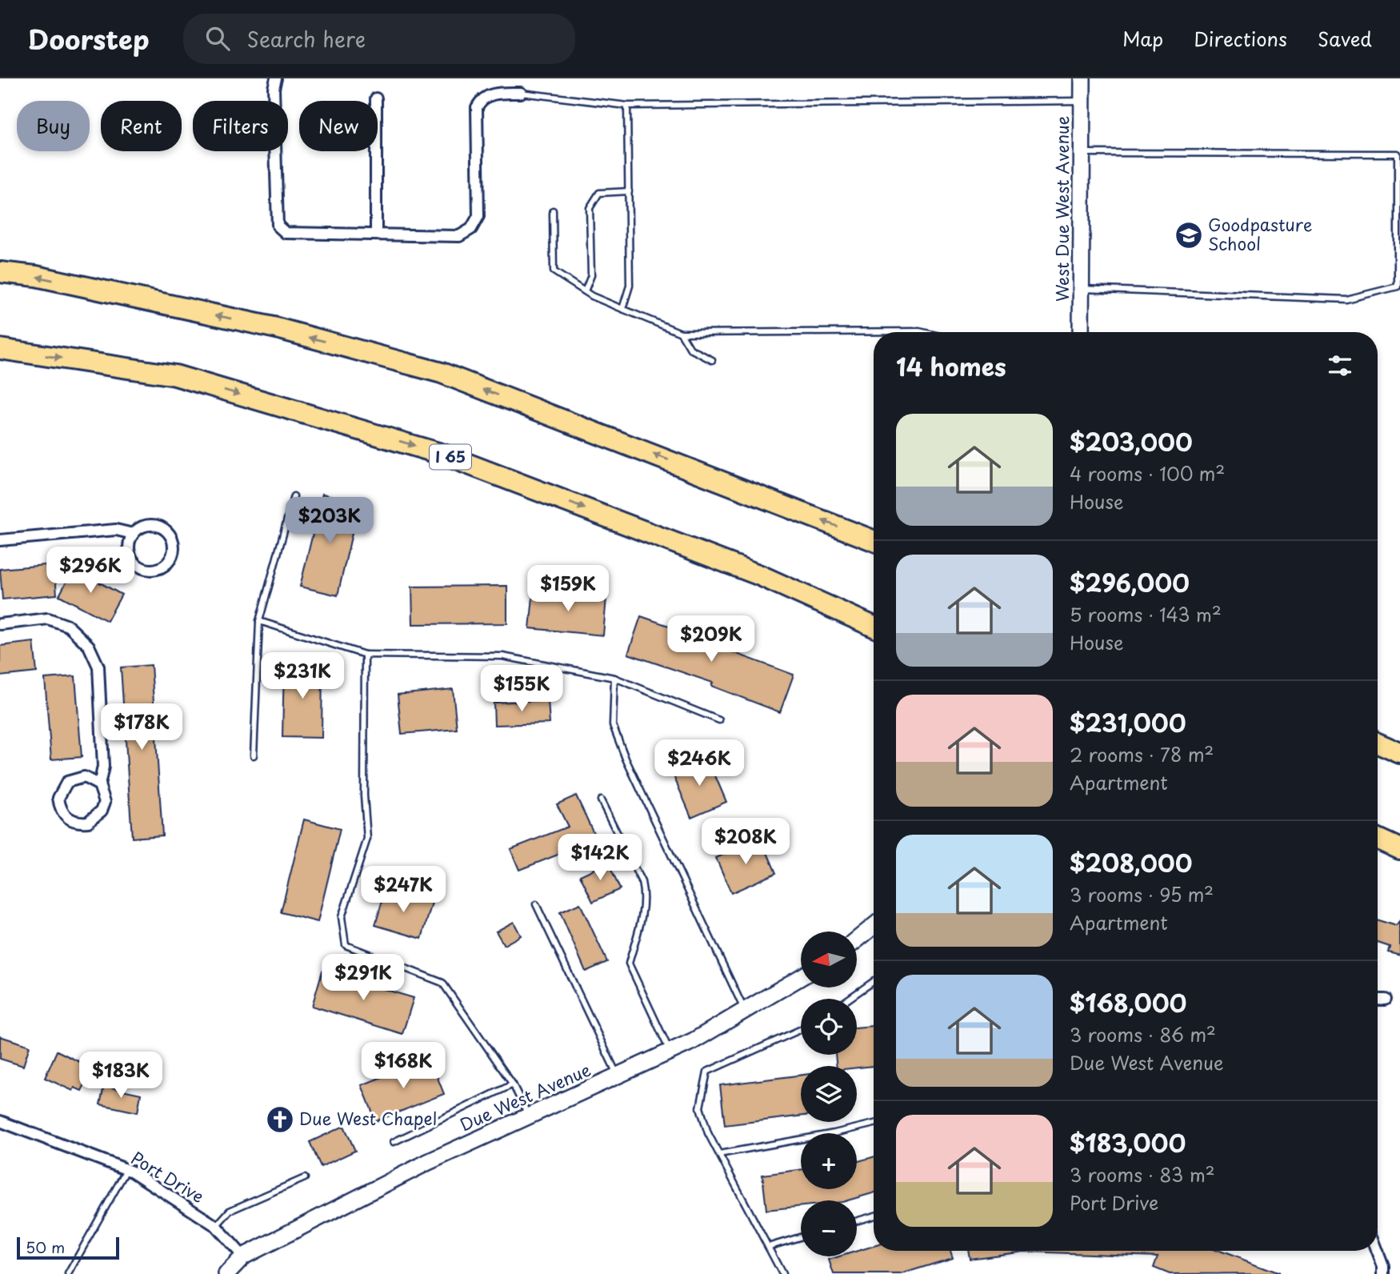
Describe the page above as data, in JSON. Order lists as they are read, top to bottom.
{
  "streets": {
    "highway": ["I 65"],
    "main road": ["West Due West Avenue", "Due West Avenue"],
    "street": ["Port Drive"]
  },
  "crossings": [
    ["Due West Avenue", "Port Drive"]
  ],
  "places": {
    "school or university": ["Goodpasture School"],
    "church": ["Due West Chapel"]
  },
  "scale_bar": "50 m",
  "north": "left",
  "page": {
    "header": "Doorstep",
    "search": "Search here",
    "nav": ["Map", "Directions", "Saved"],
    "chip": [
      "Buy",
      "Rent",
      "Filters",
      "New"
    ],
    "heading": "14 homes",
    "list": [
      {
        "name": "$203,000",
        "note": "4 rooms · 100 m² · House"
      },
      {
        "name": "$296,000",
        "note": "5 rooms · 143 m² · House"
      },
      {
        "name": "$231,000",
        "note": "2 rooms · 78 m² · Apartment"
      },
      {
        "name": "$208,000",
        "note": "3 rooms · 95 m² · Apartment"
      },
      {
        "name": "$168,000",
        "note": "3 rooms · 86 m² · Due West Avenue"
      },
      {
        "name": "$183,000",
        "note": "3 rooms · 83 m² · Port Drive"
      }
    ],
    "price": [
      "$203K",
      "$296K",
      "$159K",
      "$209K",
      "$231K",
      "$155K",
      "$178K",
      "$246K",
      "$208K",
      "$142K",
      "$247K",
      "$291K",
      "$168K",
      "$183K"
    ],
    "map_buttons": ["+", "−"],
    "scale": "50 m"
  }
}
